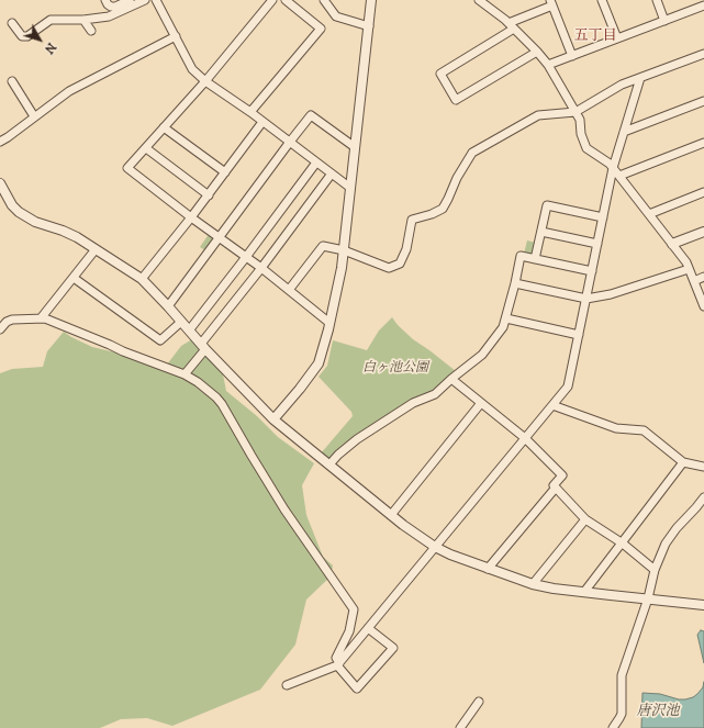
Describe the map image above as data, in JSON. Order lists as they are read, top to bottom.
{
  "districts": ["五丁目"],
  "water": ["唐沢池"],
  "parks": ["白ヶ池公園"],
  "north": "bottom right"
}
